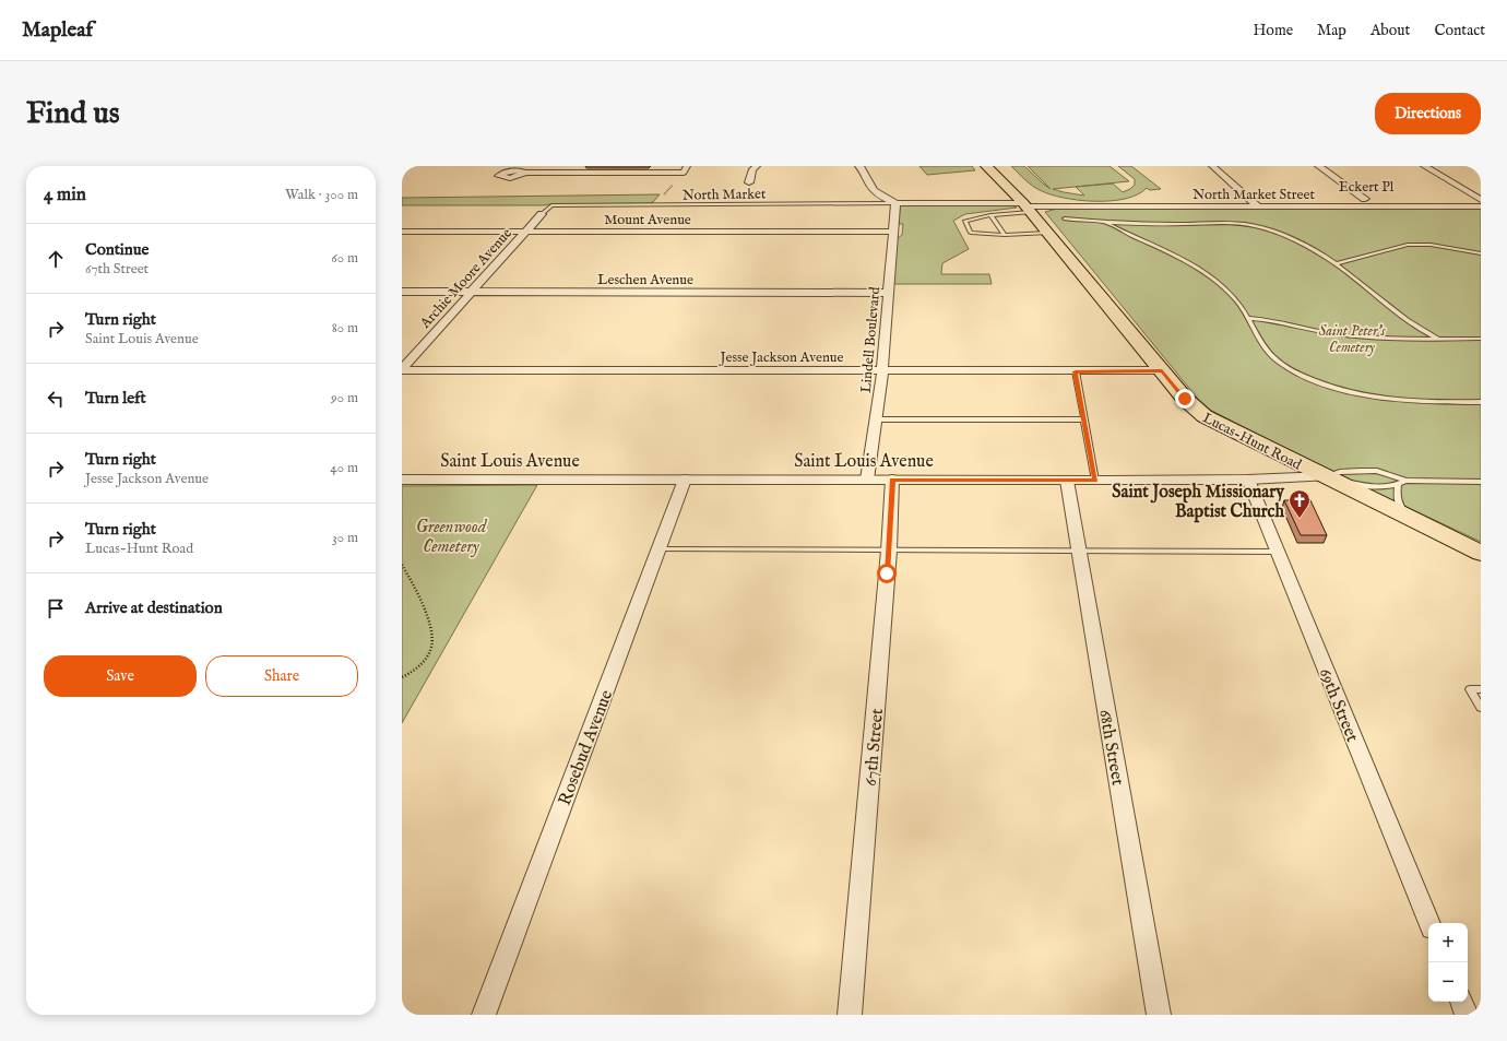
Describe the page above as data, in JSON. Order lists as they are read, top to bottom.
{
  "streets": {
    "main road": ["Lucas-Hunt Road"],
    "street": [
      "Eckert Pl",
      "North Market Street",
      "Mount Avenue",
      "Archie Moore Avenue",
      "Leschen Avenue",
      "Lindell Boulevard",
      "Jesse Jackson Avenue",
      "Saint Louis Avenue",
      "69th Street",
      "Rosebud Avenue",
      "67th Street",
      "68th Street"
    ],
    "lane": ["North Market"]
  },
  "crossings": [
    ["Eckert Pl", "North Market Street"],
    ["North Market", "North Market Street"],
    ["North Market", "Archie Moore Avenue"],
    ["North Market", "Lindell Boulevard"],
    ["North Market Street", "Lindell Boulevard"],
    ["North Market Street", "Lucas-Hunt Road"],
    ["Mount Avenue", "Archie Moore Avenue"],
    ["Mount Avenue", "Lindell Boulevard"],
    ["Archie Moore Avenue", "Leschen Avenue"],
    ["Archie Moore Avenue", "Jesse Jackson Avenue"],
    ["Leschen Avenue", "Lindell Boulevard"],
    ["Lindell Boulevard", "Jesse Jackson Avenue"],
    ["Lindell Boulevard", "Saint Louis Avenue"],
    ["Jesse Jackson Avenue", "Lucas-Hunt Road"],
    ["Lucas-Hunt Road", "Saint Louis Avenue"],
    ["Saint Louis Avenue", "69th Street"],
    ["Saint Louis Avenue", "Rosebud Avenue"],
    ["Saint Louis Avenue", "67th Street"],
    ["Saint Louis Avenue", "68th Street"]
  ],
  "parks": ["Saint Peter's Cemetery", "Greenwood Cemetery"],
  "places": {
    "church": ["Saint Joseph Missionary Baptist Church"]
  },
  "page": {
    "header": "Mapleaf",
    "nav": [
      "Home",
      "Map",
      "About",
      "Contact"
    ],
    "buttons": [
      "Directions",
      ["Save", "Share"]
    ],
    "title": "Find us",
    "heading": ["4 min", "Walk · 300 m"],
    "list": [
      ["Continue", "67th Street", "60 m"],
      ["Turn right", "Saint Louis Avenue", "80 m"],
      ["Turn left", "90 m"],
      ["Turn right", "Jesse Jackson Avenue", "40 m"],
      ["Turn right", "Lucas-Hunt Road", "30 m"],
      "Arrive at destination"
    ],
    "map_buttons": ["+", "−"]
  }
}
